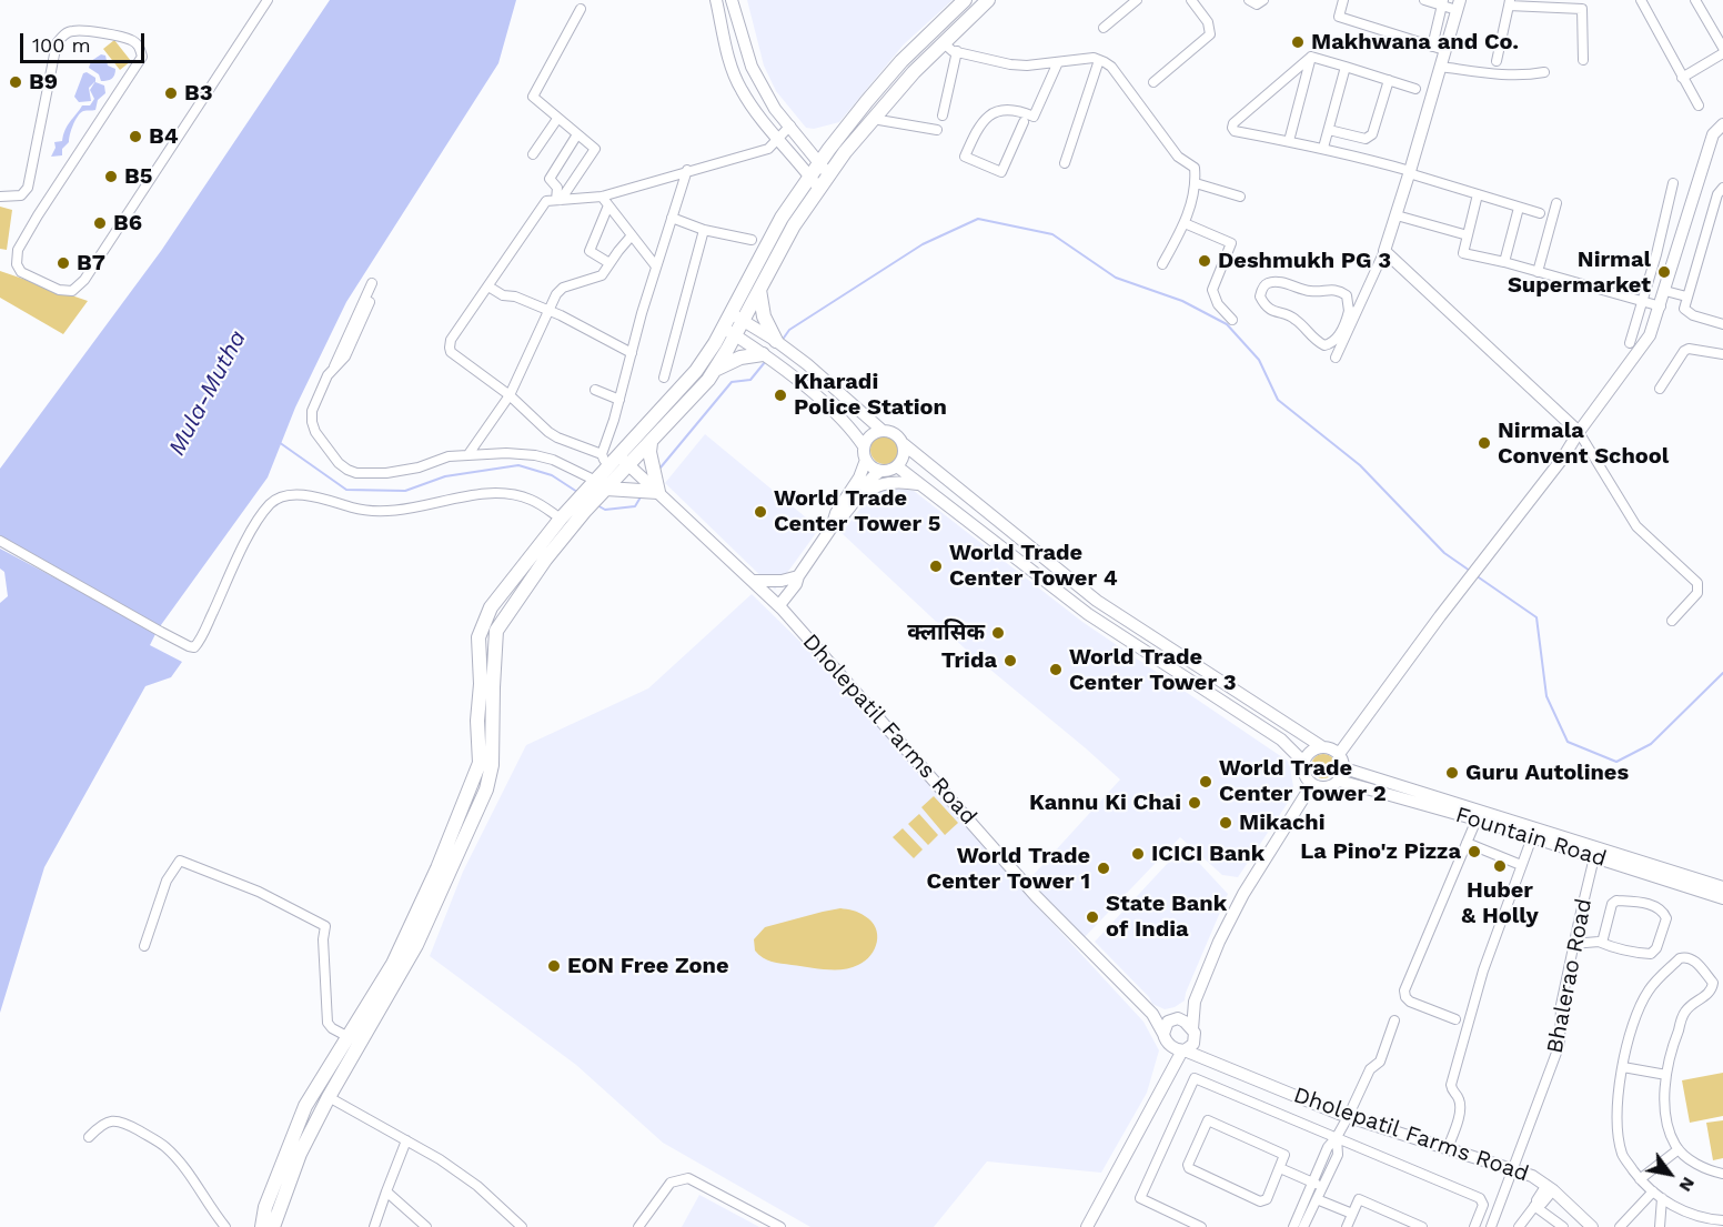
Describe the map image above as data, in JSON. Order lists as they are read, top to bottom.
{
  "streets": {
    "street": ["Dholepatil Farms Road", "Fountain Road", "Bhalerao Road"]
  },
  "crossings": [
    ["Dholepatil Farms Road", "Bhalerao Road"],
    ["Fountain Road", "Bhalerao Road"]
  ],
  "water": ["Mula-Mutha"],
  "places": [
    "Makhwana and Co.",
    "B9",
    "B3",
    "B4",
    "B5",
    "B6",
    "Deshmukh PG 3",
    "B7",
    "Nirmal Supermarket",
    "Kharadi Police Station",
    "Nirmala Convent School",
    "World Trade Center Tower 5",
    "World Trade Center Tower 4",
    "क्लासिक",
    "Trida",
    "World Trade Center Tower 3",
    "Guru Autolines",
    "World Trade Center Tower 2",
    "Kannu Ki Chai",
    "Mikachi",
    "La Pino'z Pizza",
    "ICICI Bank",
    "Huber & Holly",
    "World Trade Center Tower 1",
    "State Bank of India",
    "EON Free Zone"
  ],
  "scale_bar": "100 m",
  "north": "bottom right"
}
